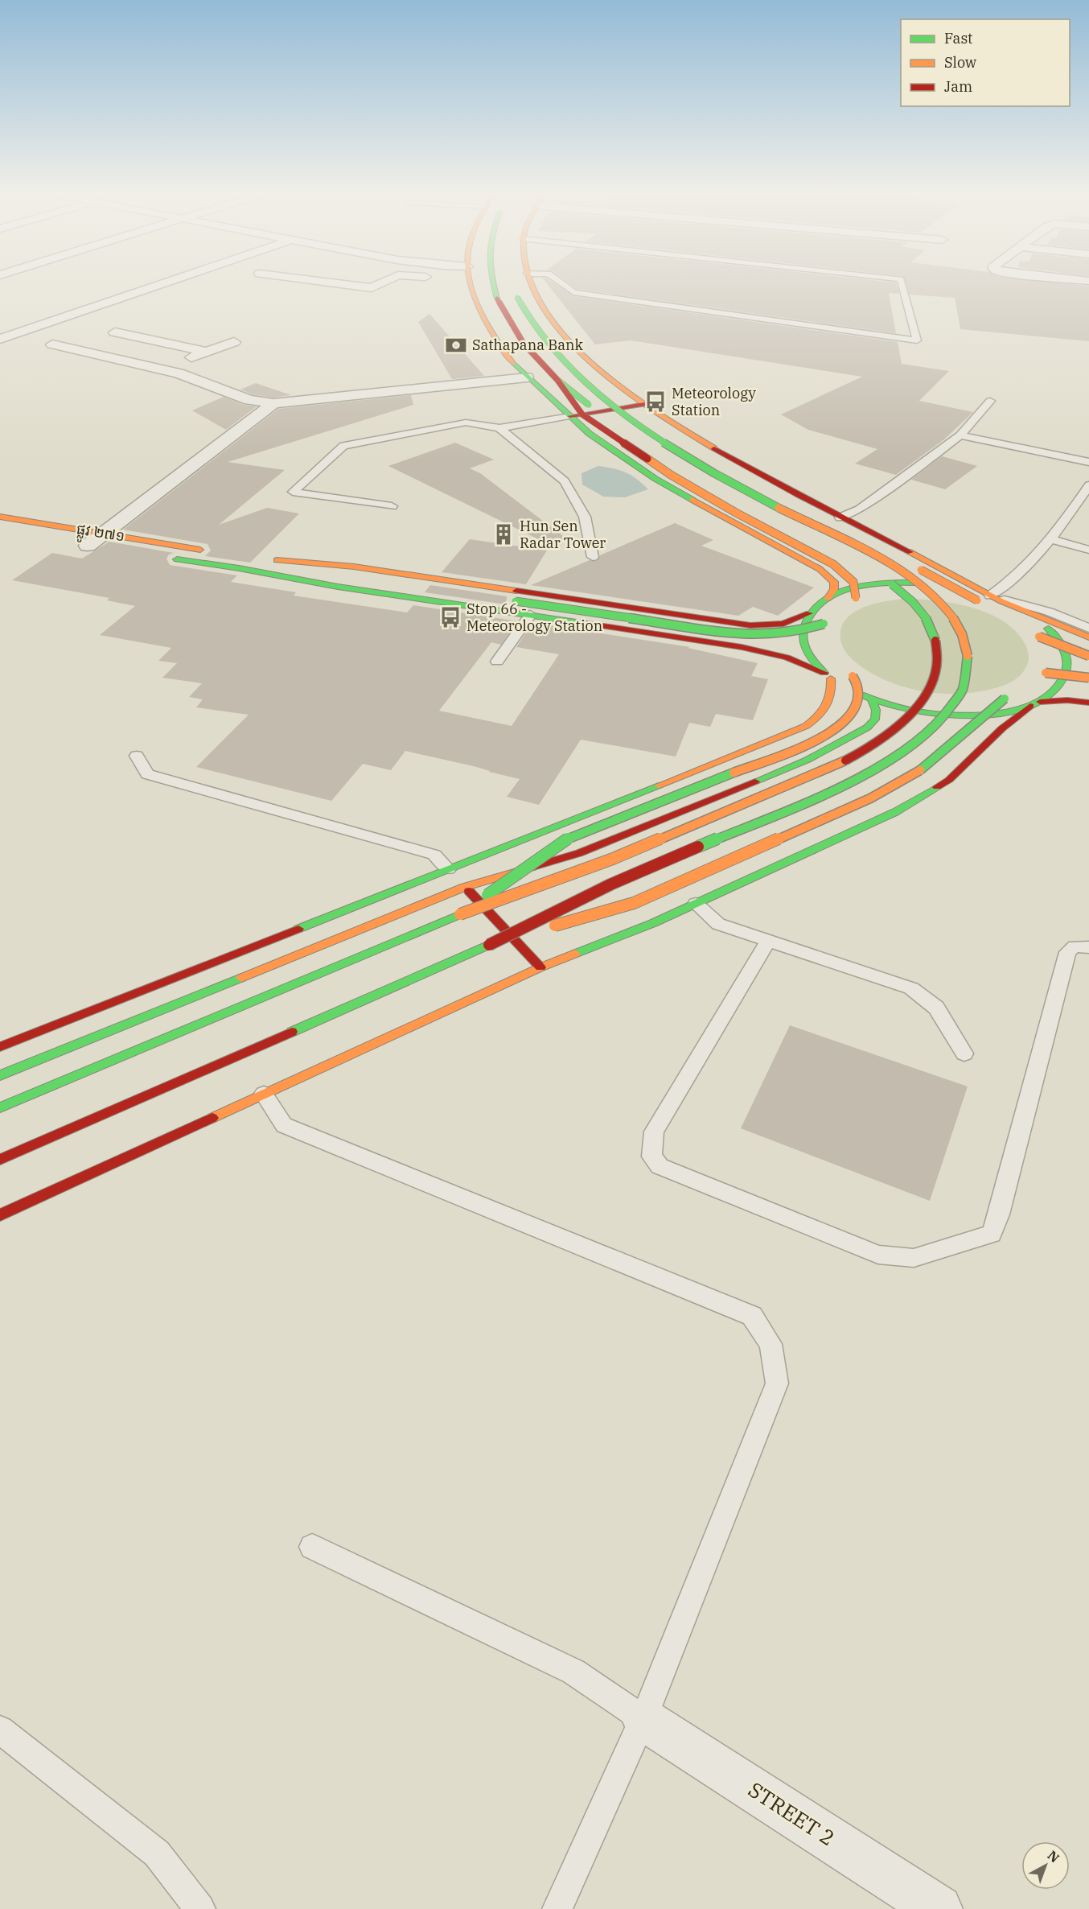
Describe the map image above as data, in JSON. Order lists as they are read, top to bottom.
{
  "streets": {
    "main road": ["ផ្លូវ ២៧១"],
    "street": ["STREET 2"]
  },
  "places": {
    "bank": ["Sathapana Bank"],
    "bus stop": ["Meteorology Station", "Stop 66 - Meteorology Station"],
    "building": ["Hun Sen Radar Tower"]
  },
  "legend": ["Fast", "Slow", "Jam"],
  "north": "top right"
}
